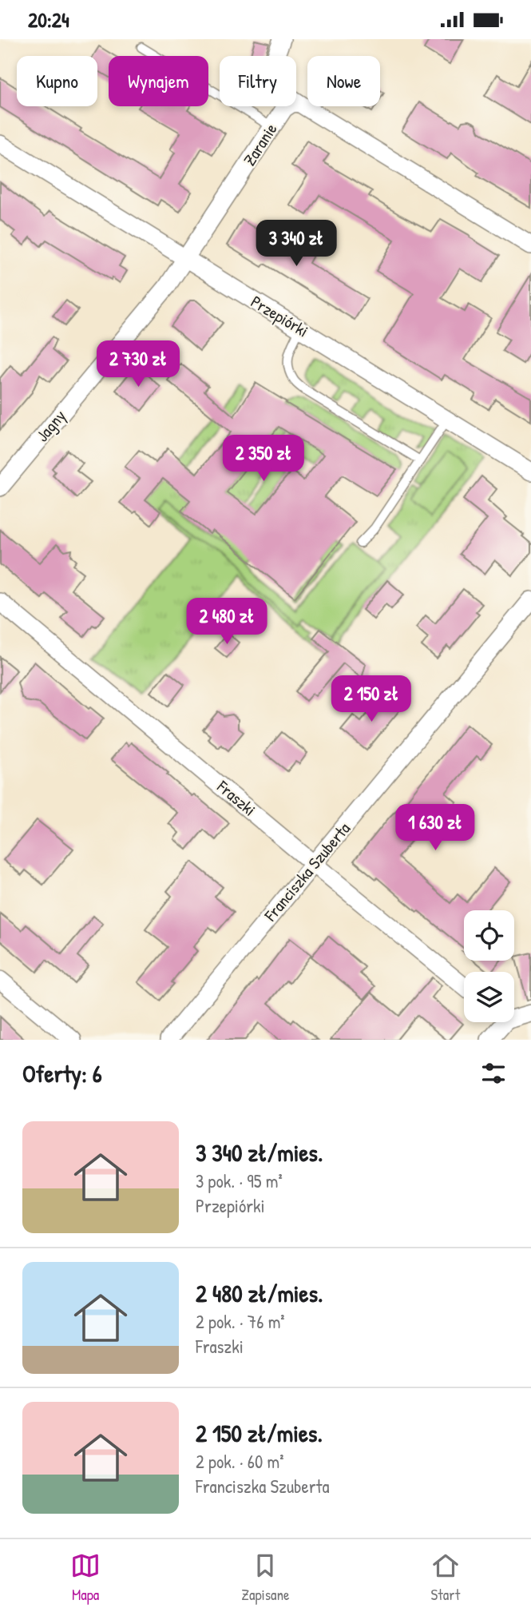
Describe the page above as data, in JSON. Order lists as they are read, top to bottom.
{
  "streets": {
    "street": [
      "Zaranie",
      "Przepiórki",
      "Jagny",
      "Fraszki",
      "Franciszka Szuberta"
    ]
  },
  "crossings": [
    ["Zaranie", "Przepiórki"],
    ["Zaranie", "Jagny"],
    ["Przepiórki", "Jagny"],
    ["Fraszki", "Franciszka Szuberta"]
  ],
  "page": {
    "status": "20:24",
    "chip": [
      "Kupno",
      "Wynajem",
      "Filtry",
      "Nowe"
    ],
    "price": [
      "3 340 zł",
      "2 730 zł",
      "2 350 zł",
      "2 480 zł",
      "2 150 zł",
      "1 630 zł"
    ],
    "heading": "Oferty: 6",
    "list": [
      {
        "name": "3 340 zł/mies.",
        "note": "3 pok. · 95 m² · Przepiórki"
      },
      {
        "name": "2 480 zł/mies.",
        "note": "2 pok. · 76 m² · Fraszki"
      },
      {
        "name": "2 150 zł/mies.",
        "note": "2 pok. · 60 m² · Franciszka Szuberta"
      }
    ],
    "tabs": ["Mapa", "Zapisane", "Start"]
  }
}
